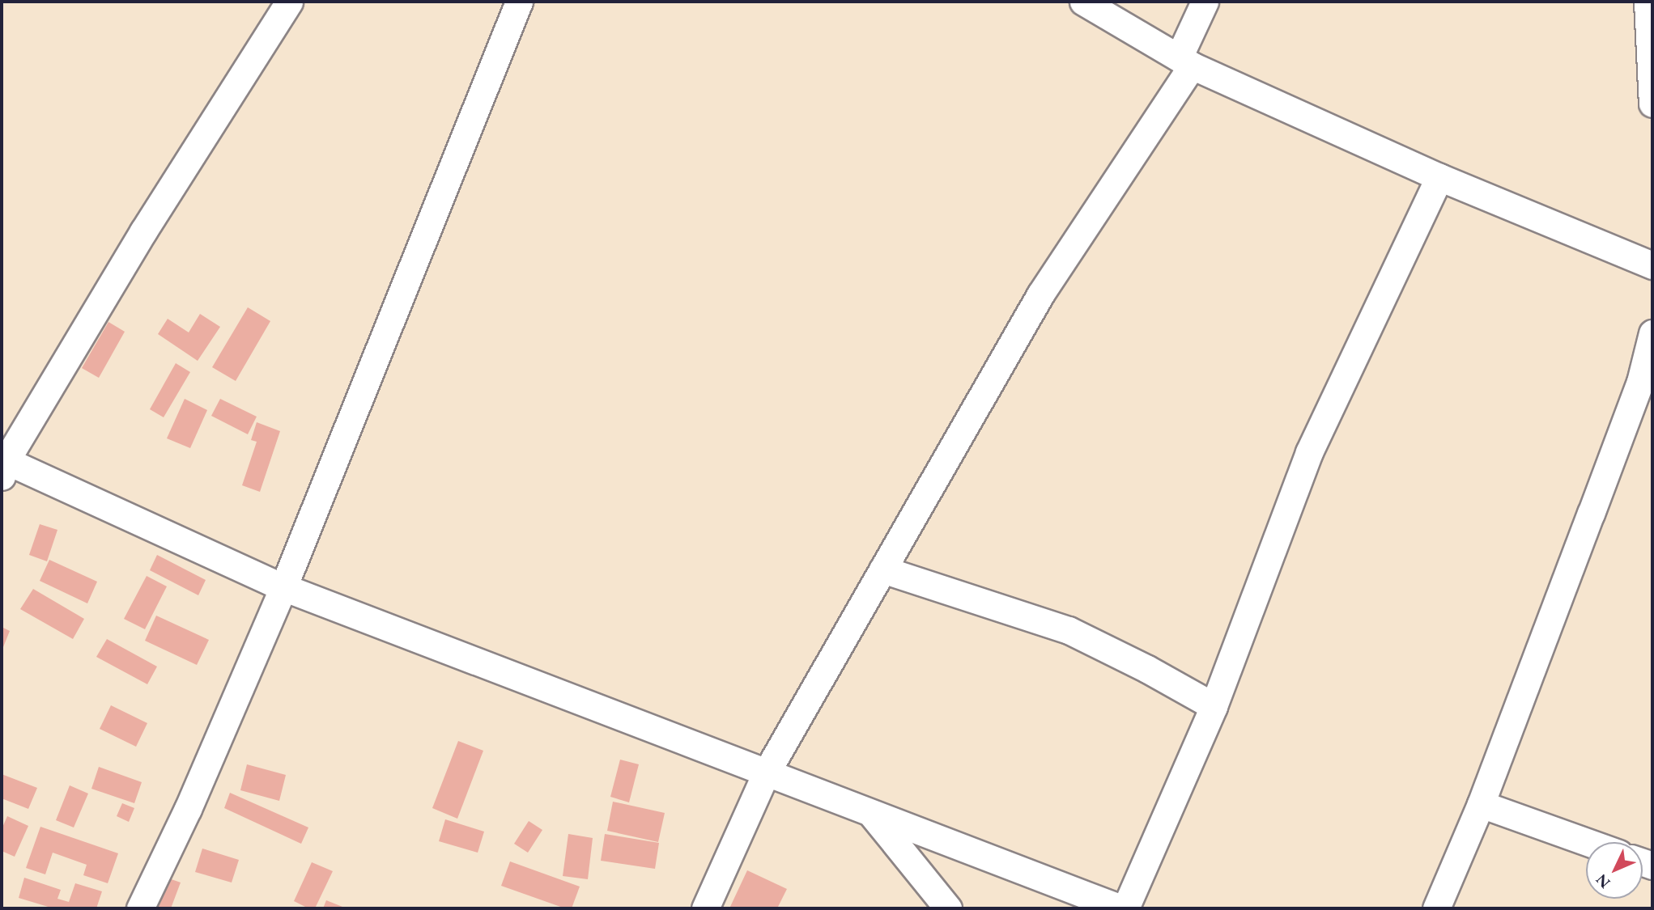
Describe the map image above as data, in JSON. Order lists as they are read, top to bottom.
{
  "north": "bottom left"
}
